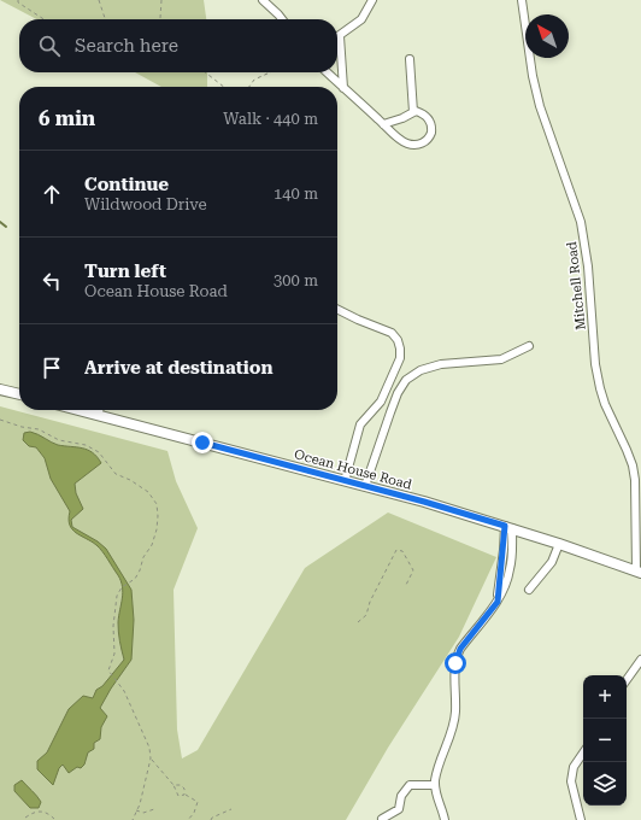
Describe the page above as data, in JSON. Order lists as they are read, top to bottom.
{
  "streets": {
    "main road": ["Ocean House Road"],
    "street": ["Mitchell Road"]
  },
  "crossings": [
    ["Mitchell Road", "Ocean House Road"]
  ],
  "north": "top left",
  "page": {
    "search": "Search here",
    "heading": ["6 min", "Walk · 440 m"],
    "list": [
      ["Continue", "Wildwood Drive", "140 m"],
      ["Turn left", "Ocean House Road", "300 m"],
      "Arrive at destination"
    ],
    "map_buttons": ["+", "−"]
  }
}
